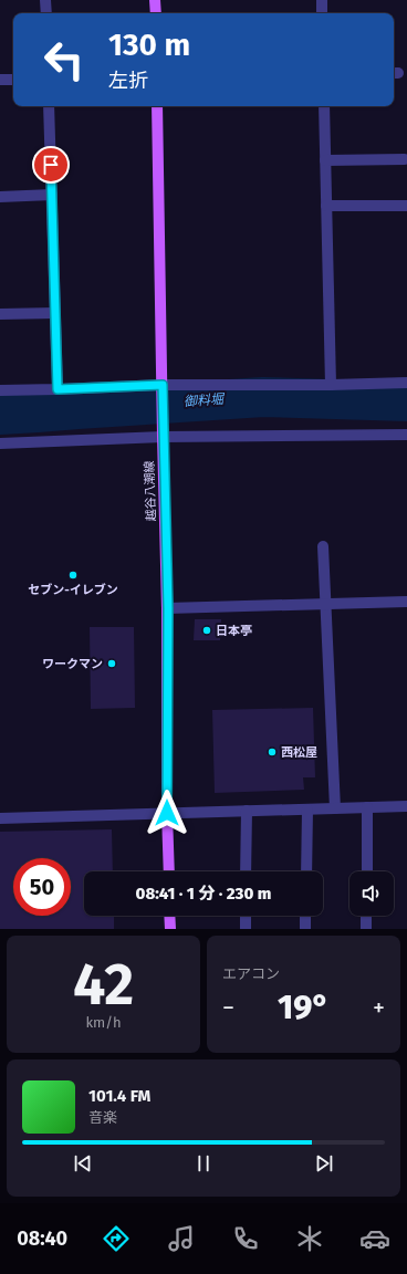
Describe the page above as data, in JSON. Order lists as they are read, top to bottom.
{
  "streets": {
    "main road": ["越谷八潮線"]
  },
  "water": ["御料堀"],
  "places": [
    "セブン-イレブン",
    "日本亭",
    "ワークマン",
    "西松屋"
  ],
  "page": {
    "turn": ["130 m", "左折"],
    "limit": "50",
    "trip": "08:41 · 1 分 · 230 m",
    "tile": [
      ["42", "km/h"],
      "エアコン"
    ],
    "heat": ["−", "19°", "+"],
    "song": ["101.4 FM", "音楽"],
    "tabs": "08:40"
  }
}
